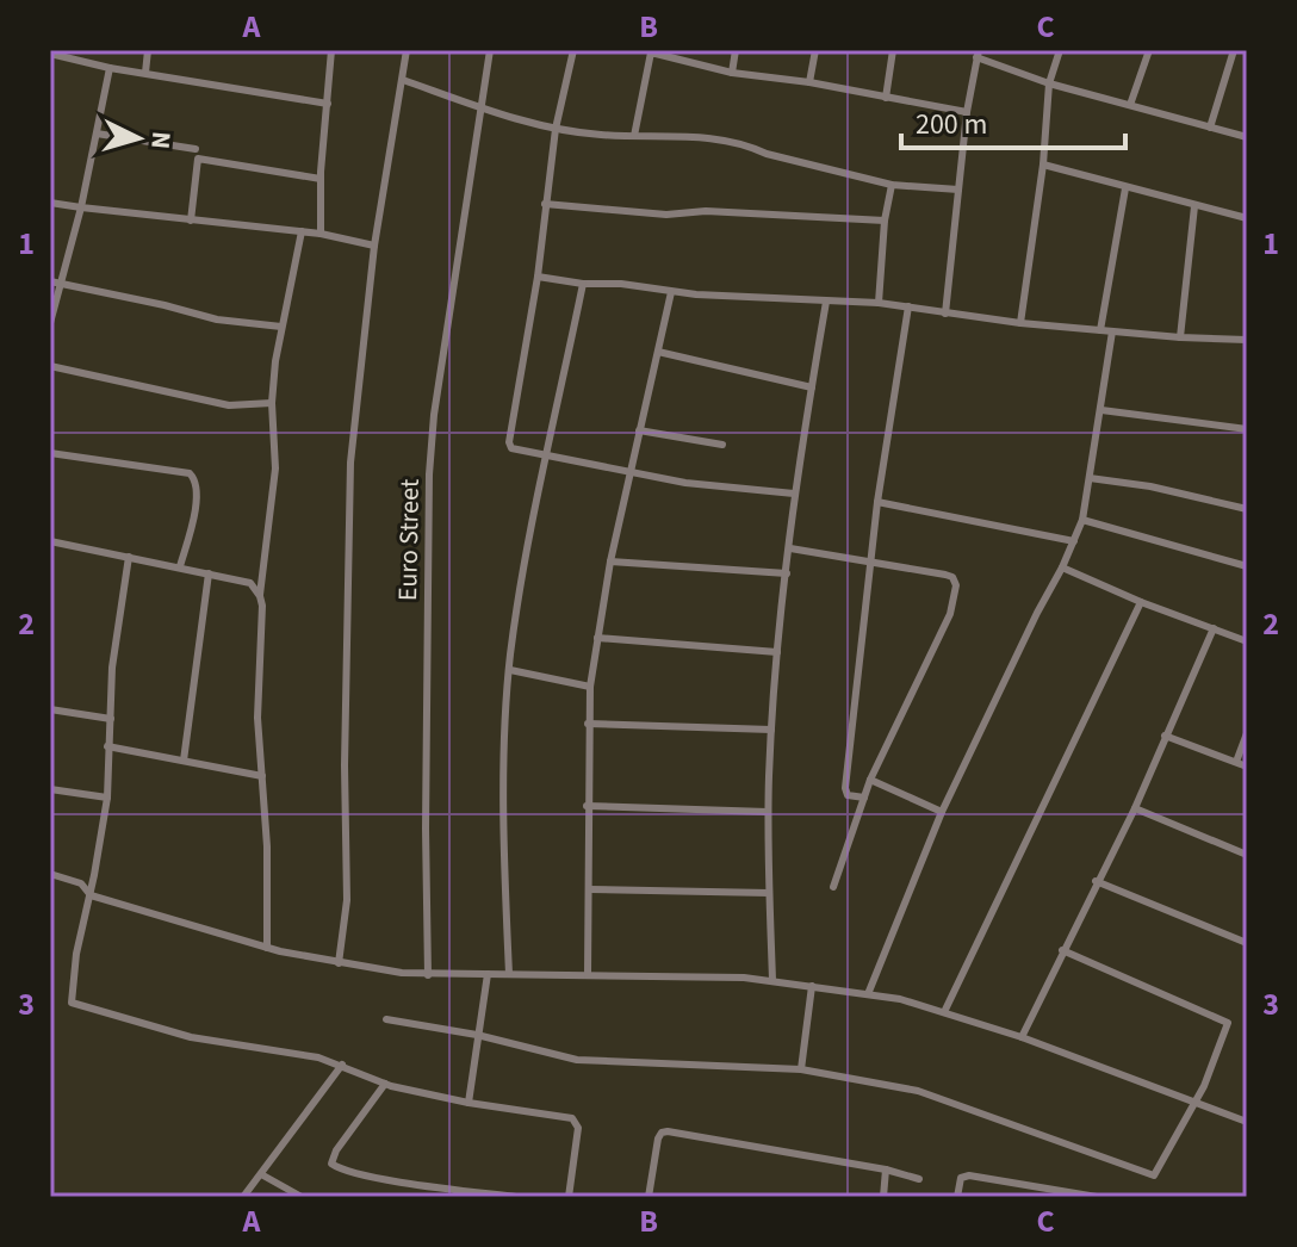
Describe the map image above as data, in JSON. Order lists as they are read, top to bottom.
{
  "streets": {
    "street": ["Euro Street"]
  },
  "scale_bar": "200 m",
  "north": "right",
  "grid": {
    "columns": ["A", "B", "C"],
    "rows": ["1", "2", "3"]
  }
}
